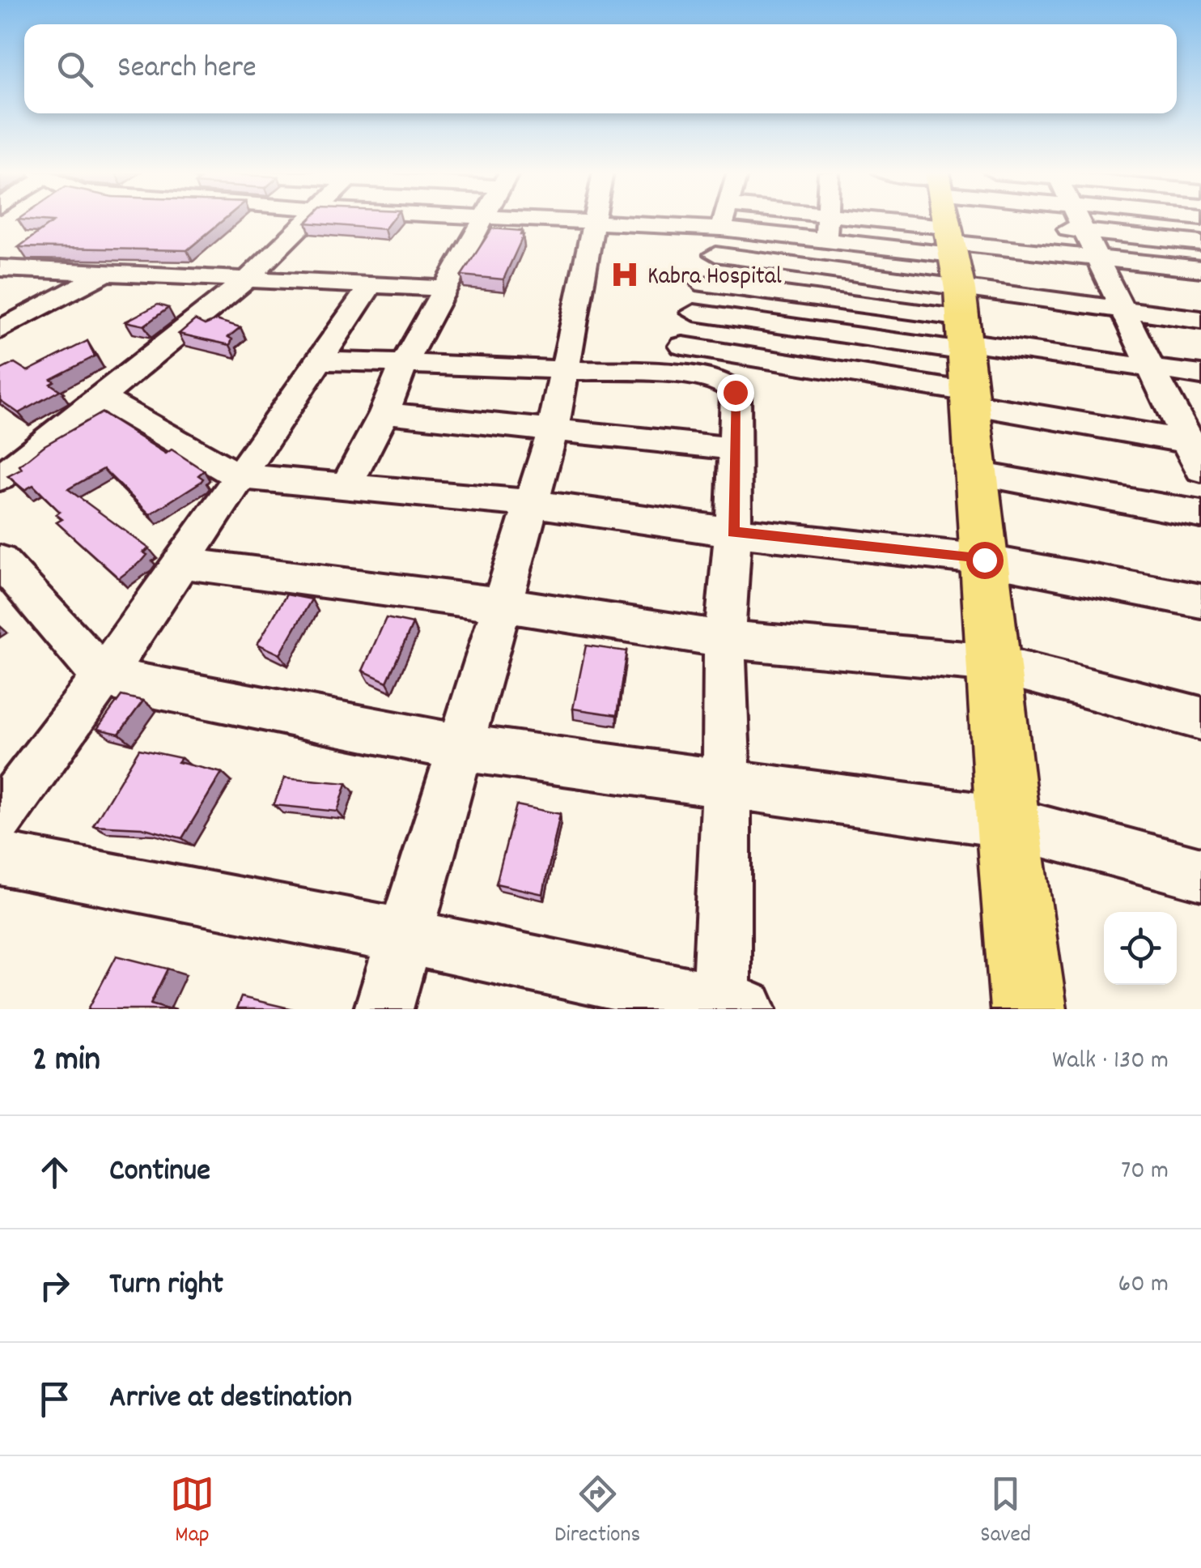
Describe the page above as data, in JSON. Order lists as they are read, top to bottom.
{
  "places": {
    "hospital": ["Kabra Hospital"]
  },
  "page": {
    "search": "Search here",
    "heading": ["2 min", "Walk · 130 m"],
    "list": [
      ["Continue", "70 m"],
      ["Turn right", "60 m"],
      "Arrive at destination"
    ],
    "nav": ["Map", "Directions", "Saved"]
  }
}
